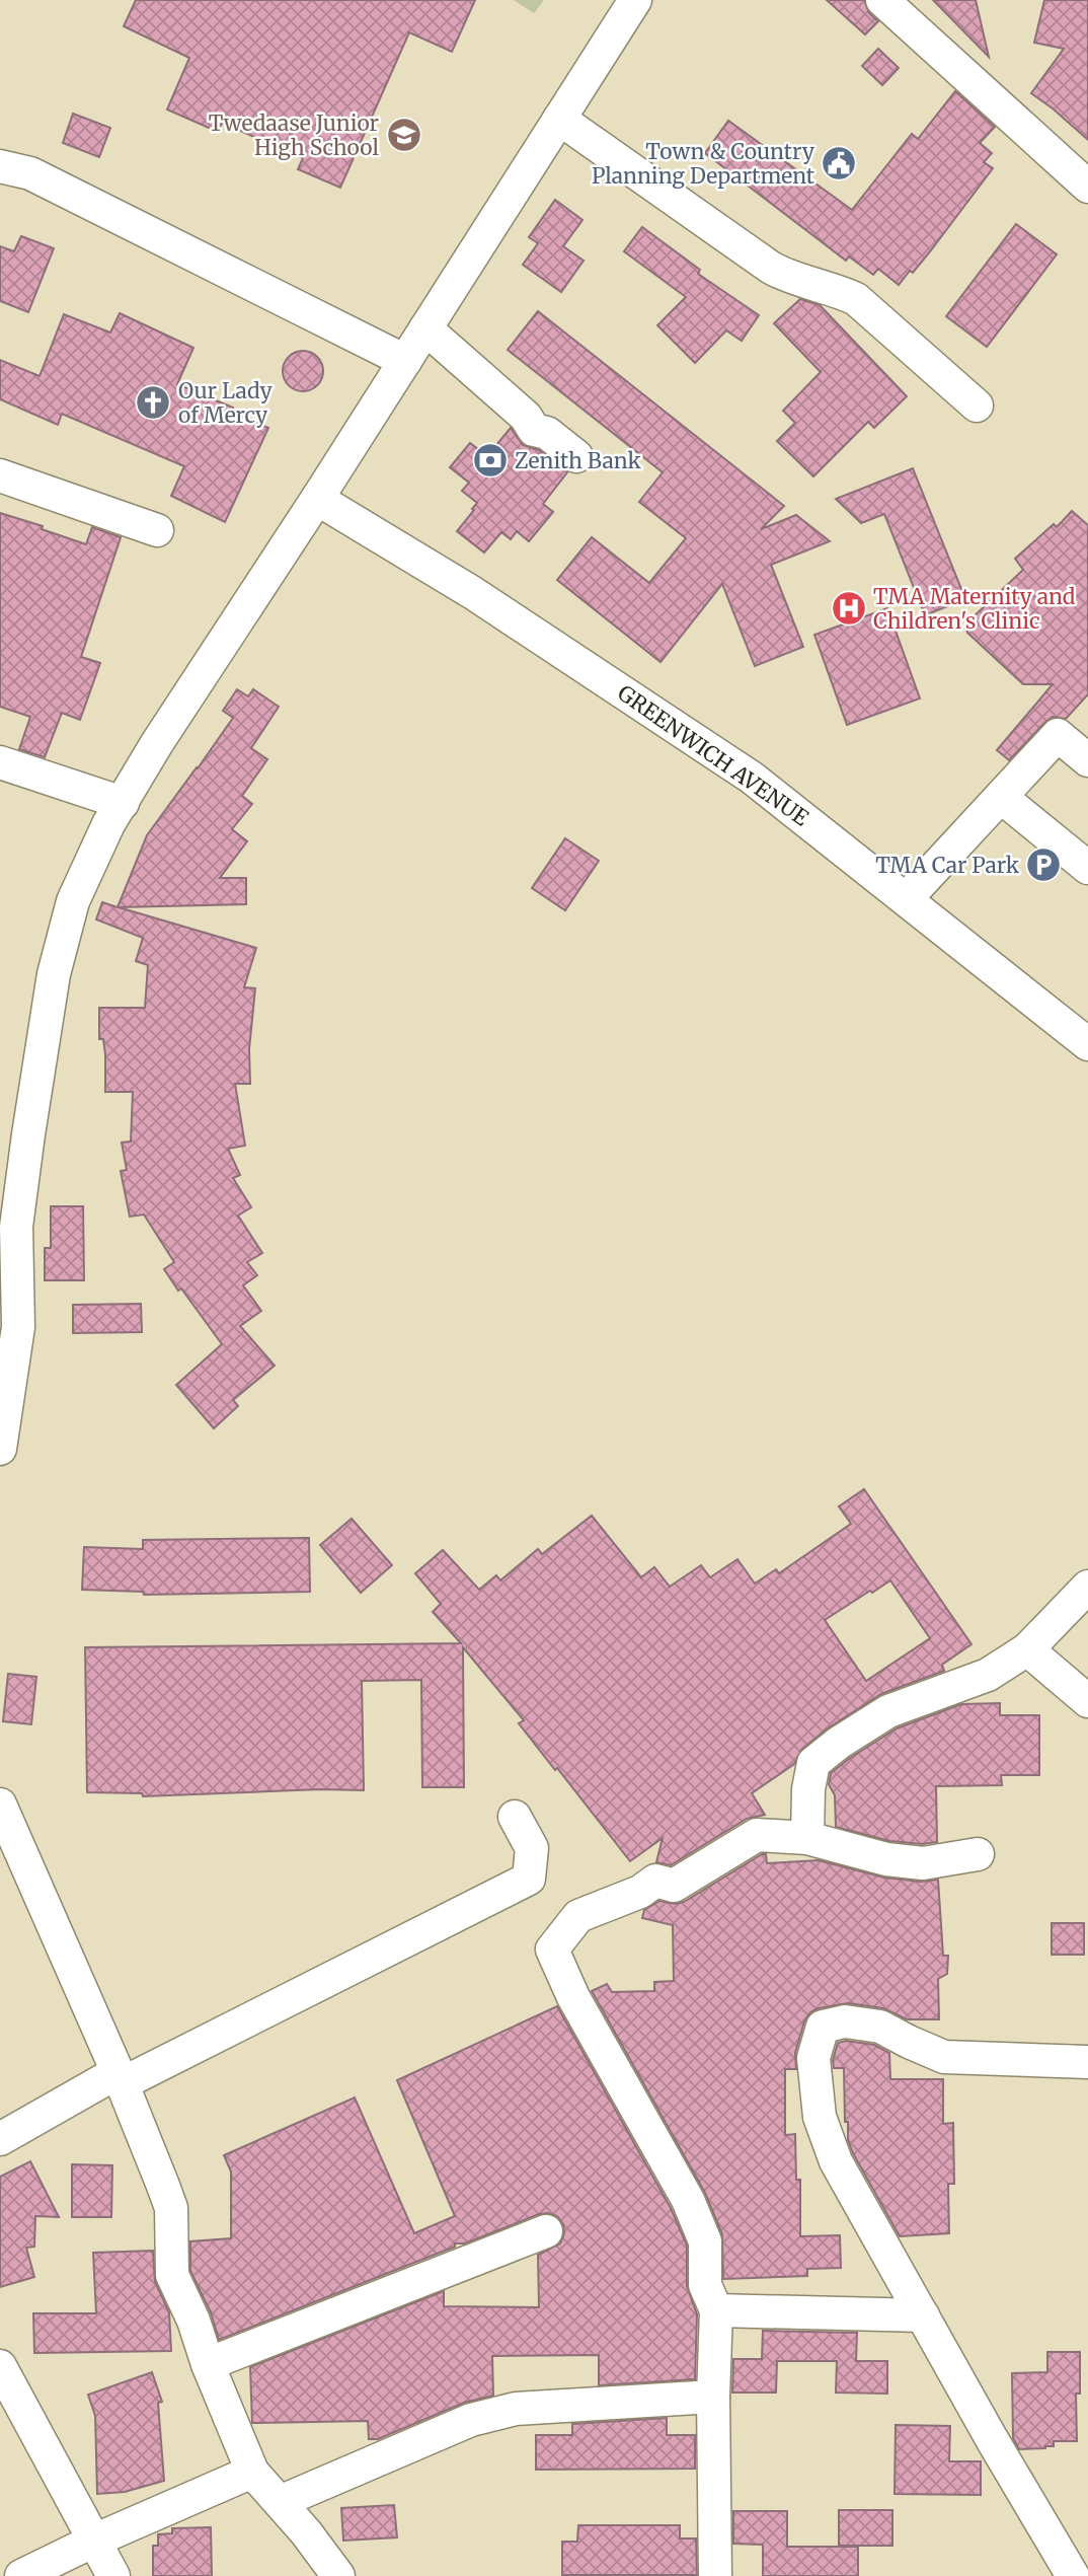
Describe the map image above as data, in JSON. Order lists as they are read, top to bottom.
{
  "streets": {
    "street": ["GREENWICH AVENUE"]
  },
  "places": {
    "school or university": ["Twedaase Junior High School"],
    "public building": ["Town & Country Planning Department"],
    "church": ["Our Lady of Mercy"],
    "bank": ["Zenith Bank"],
    "hospital": ["TMA Maternity and Children's Clinic"],
    "parking": ["TMA Car Park"]
  }
}
